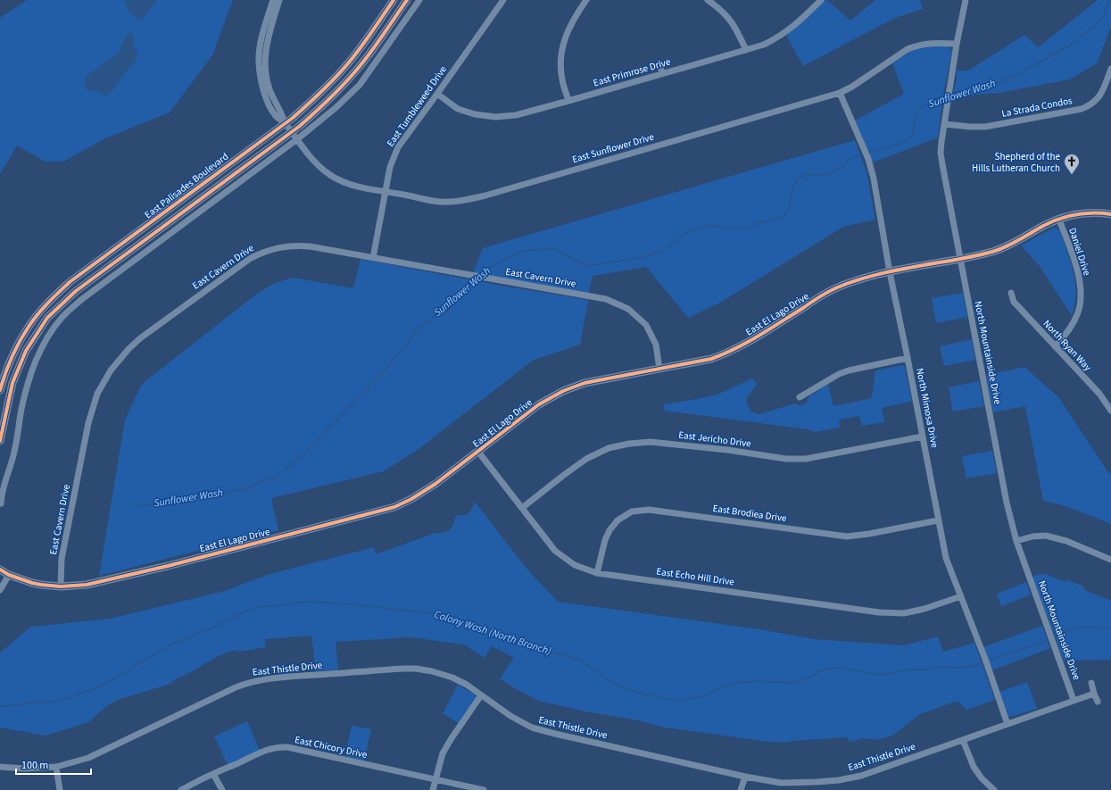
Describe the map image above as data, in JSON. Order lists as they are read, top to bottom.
{
  "streets": {
    "street": [
      "East Primrose Drive",
      "East Tumbleweed Drive",
      "La Strada Condos",
      "East Sunflower Drive",
      "East Palisades Boulevard",
      "Daniel Drive",
      "East Cavern Drive",
      "East El Lago Drive",
      "North Ryan Way",
      "North Mountainside Drive",
      "North Mimosa Drive",
      "East Jericho Drive",
      "East Brodiea Drive",
      "East Echo Hill Drive",
      "East Thistle Drive",
      "East Chicory Drive"
    ]
  },
  "crossings": [
    ["East Primrose Drive", "East Tumbleweed Drive"],
    ["East Tumbleweed Drive", "East Sunflower Drive"],
    ["East Tumbleweed Drive", "East Cavern Drive"],
    ["La Strada Condos", "North Mountainside Drive"],
    ["East Sunflower Drive", "East Palisades Boulevard"],
    ["East Sunflower Drive", "North Mountainside Drive"],
    ["East Sunflower Drive", "North Mimosa Drive"],
    ["Daniel Drive", "East El Lago Drive"],
    ["Daniel Drive", "North Ryan Way"],
    ["East Cavern Drive", "East El Lago Drive"],
    ["East El Lago Drive", "North Mountainside Drive"],
    ["East El Lago Drive", "North Mimosa Drive"],
    ["East El Lago Drive", "East Echo Hill Drive"],
    ["North Mountainside Drive", "East Thistle Drive"],
    ["North Mimosa Drive", "East Jericho Drive"],
    ["North Mimosa Drive", "East Brodiea Drive"],
    ["North Mimosa Drive", "East Echo Hill Drive"],
    ["North Mimosa Drive", "East Thistle Drive"],
    ["East Jericho Drive", "East Echo Hill Drive"],
    ["East Brodiea Drive", "East Echo Hill Drive"]
  ],
  "water": ["Sunflower Wash", "Colony Wash (North Branch)"],
  "places": {
    "church": ["Shepherd of the Hills Lutheran Church"]
  },
  "scale_bar": "100 m"
}
